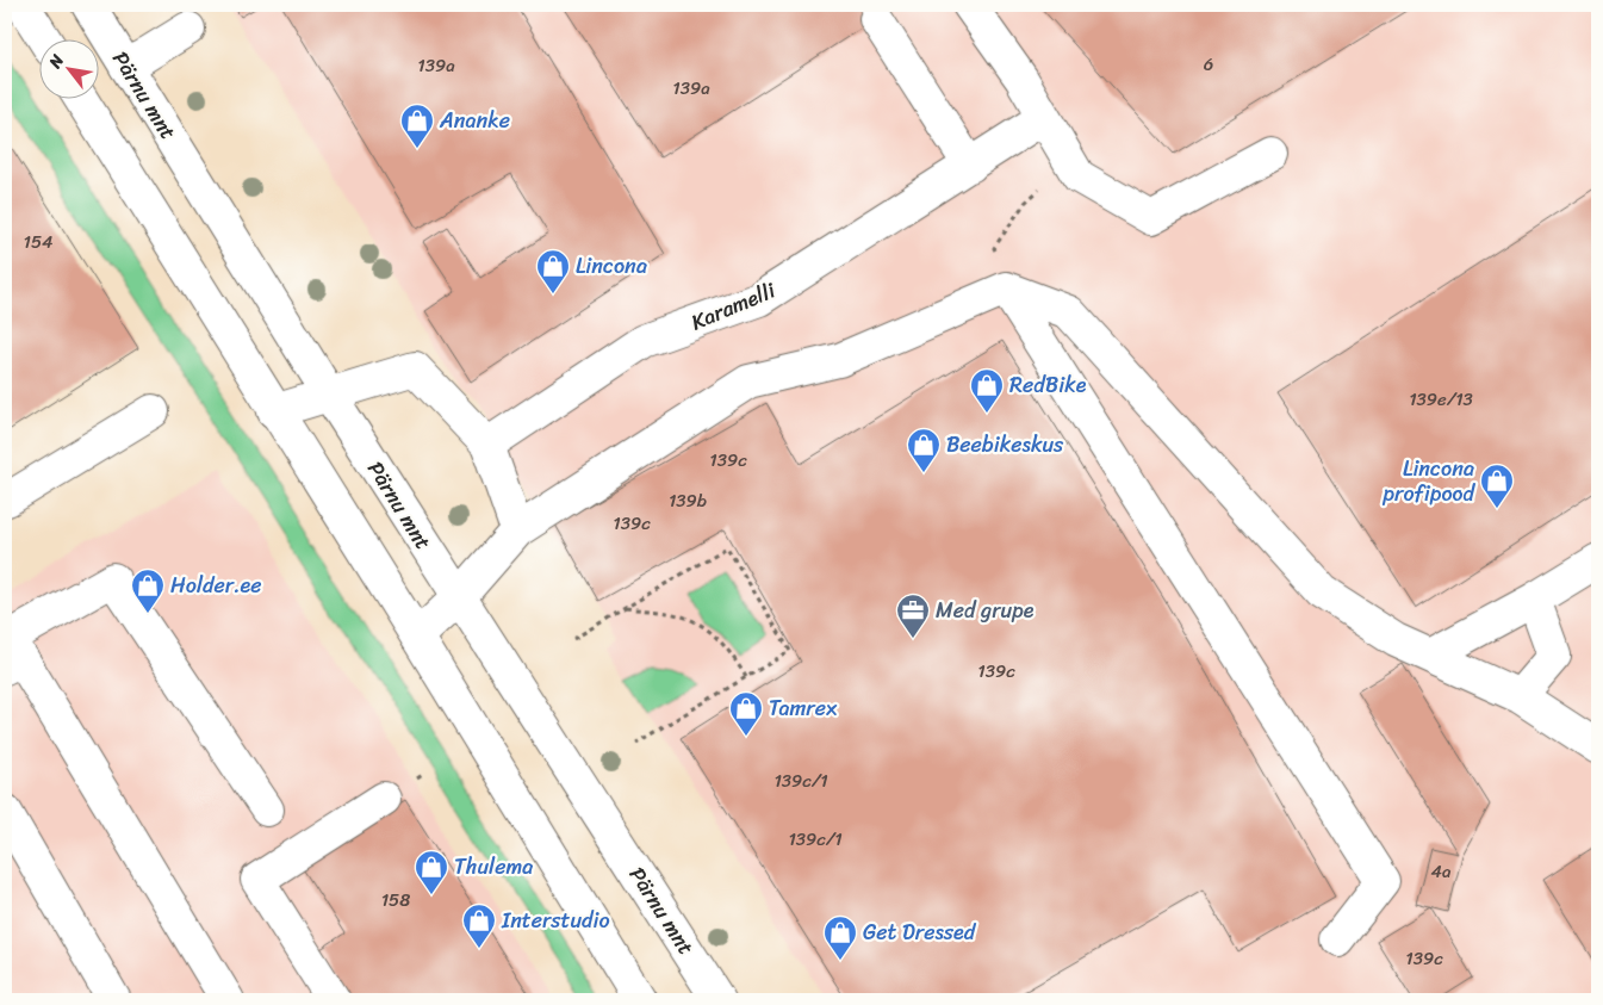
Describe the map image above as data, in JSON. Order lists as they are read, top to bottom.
{
  "streets": {
    "main road": ["Pärnu mnt", "Karamelli"]
  },
  "places": {
    "shop": [
      "Ananke",
      "Lincona",
      "RedBike",
      "Beebikeskus",
      "Lincona profipood",
      "Holder.ee",
      "Tamrex",
      "Thulema",
      "Interstudio",
      "Get Dressed"
    ],
    "office": ["Med grupe"]
  },
  "house_numbers": [
    "6",
    "139a",
    "139a",
    "154",
    "139e/13",
    "139c",
    "139b",
    "139c",
    "139c",
    "139c/1",
    "139c/1",
    "4a",
    "158",
    "139c"
  ],
  "north": "top left"
}
